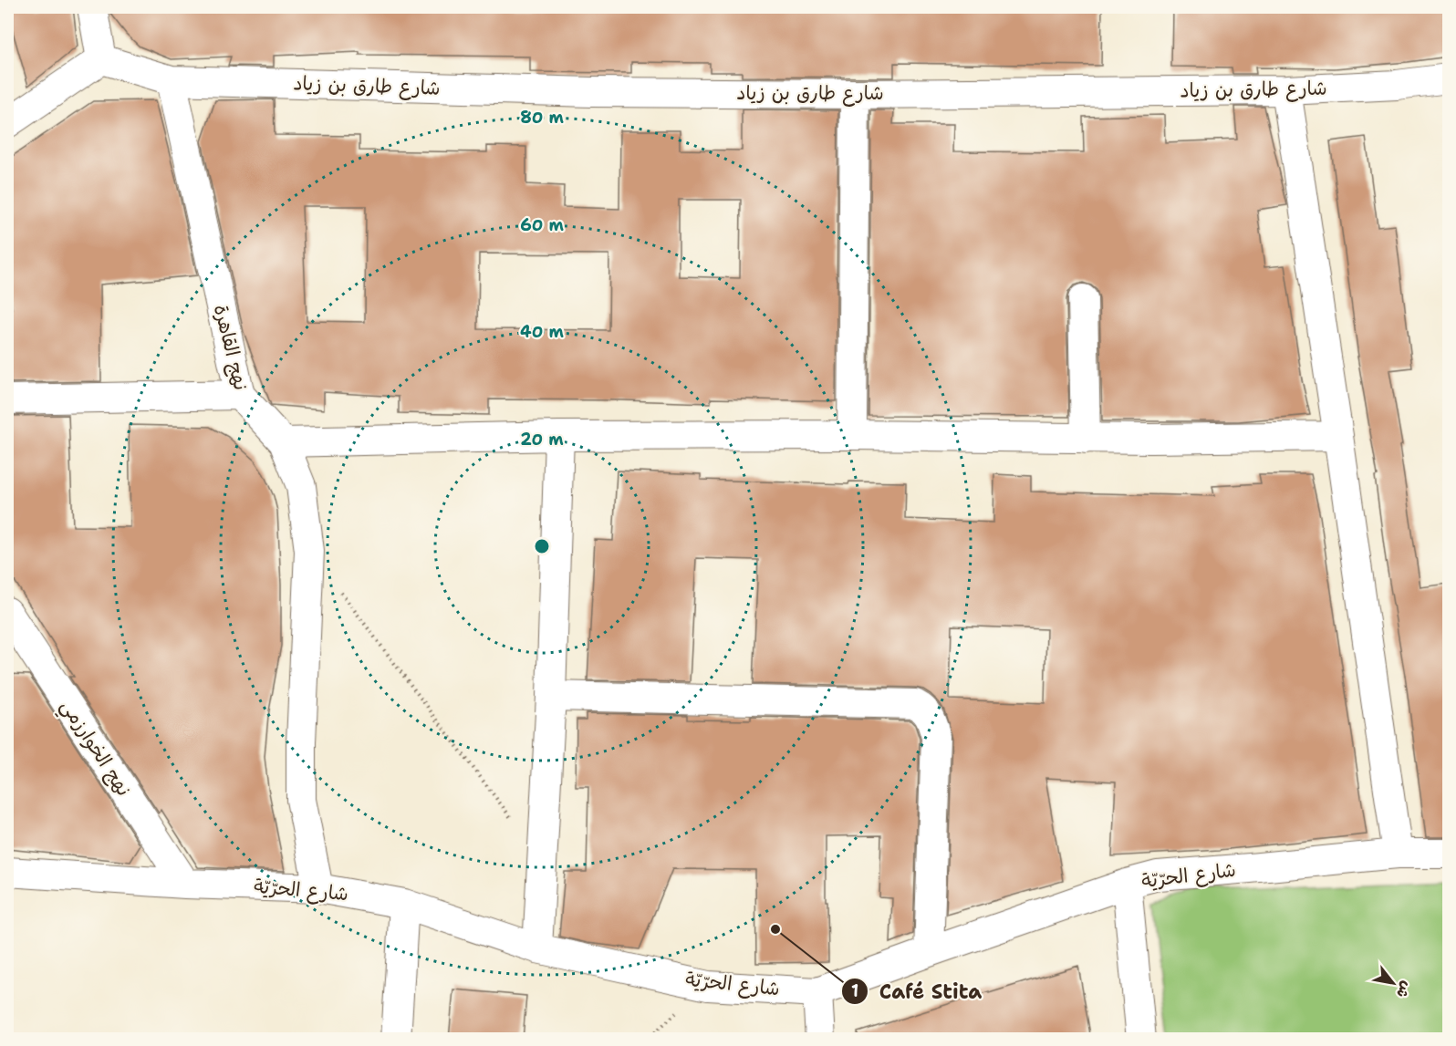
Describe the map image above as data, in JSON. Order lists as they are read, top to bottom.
{
  "streets": {
    "street": [
      "شارع طارق بن زياد",
      "نهج القاهرة",
      "نهج الخوارزمي",
      "شارع الحرّيّة"
    ]
  },
  "crossings": [
    ["شارع طارق بن زياد", "نهج القاهرة"],
    ["نهج القاهرة", "شارع الحرّيّة"],
    ["نهج الخوارزمي", "شارع الحرّيّة"]
  ],
  "places": ["Café Stita"],
  "north": "bottom right",
  "rings": [
    "80 m",
    "60 m",
    "40 m",
    "20 m"
  ]
}
